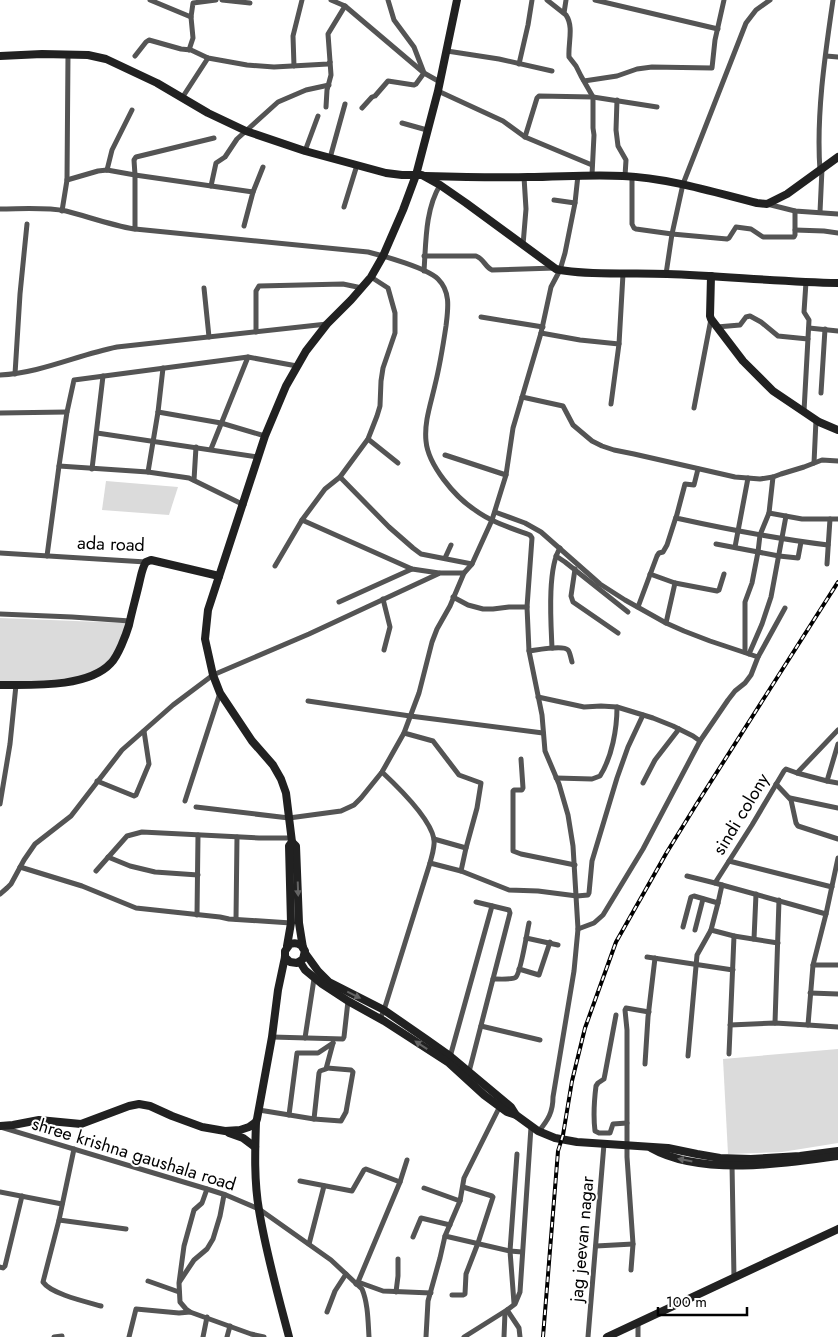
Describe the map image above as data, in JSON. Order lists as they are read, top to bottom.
{
  "streets": {
    "main road": ["ada road"],
    "street": ["sindi colony", "shree krishna gaushala road", "jag jeevan nagar"]
  },
  "scale_bar": "100 m"
}
